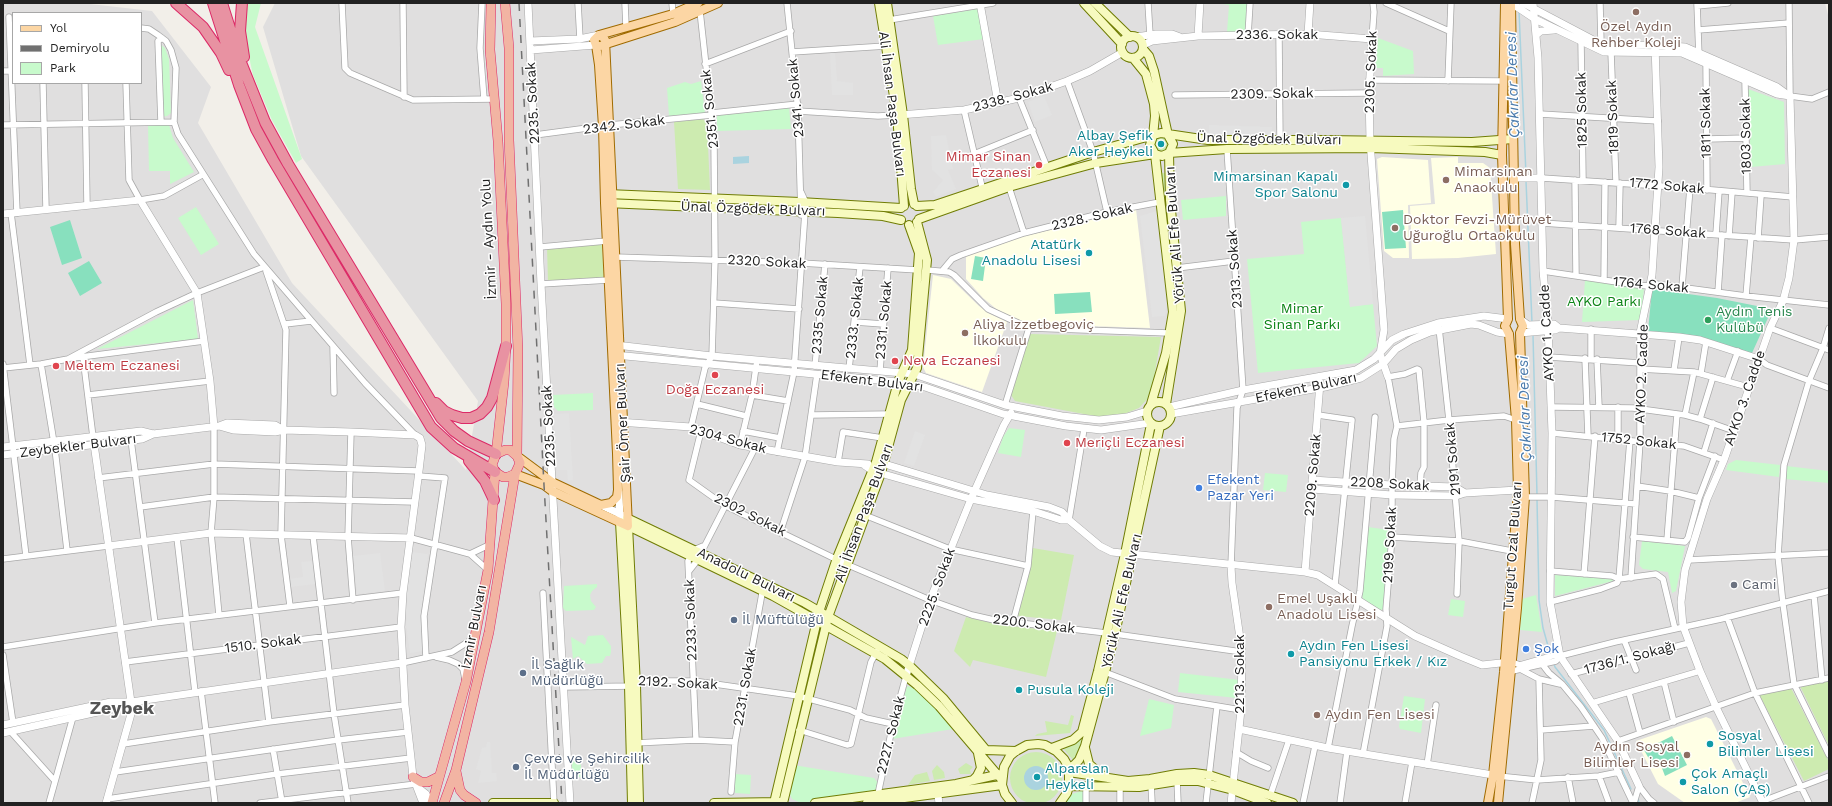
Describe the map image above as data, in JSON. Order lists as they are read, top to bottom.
{
  "streets": {
    "highway": ["İzmir - Aydın Yolu", "İzmir Bulvarı"],
    "main road": [
      "Ali İhsan Paşa Bulvarı",
      "Ünal Özgödek Bulvarı",
      "Yörük Ali Efe Bulvarı",
      "Efekent Bulvarı",
      "Şair Ömer Bulvarı",
      "Turgut Ozal Bulvarı",
      "Anadolu Bulvarı"
    ],
    "street": [
      "2336. Sokak",
      "2305. Sokak",
      "2309. Sokak",
      "2338. Sokak",
      "2341. Sokak",
      "2235. Sokak",
      "2351. Sokak",
      "1825 Sokak",
      "1819 Sokak",
      "1811 Sokak",
      "2342. Sokak",
      "1803 Sokak",
      "1772 Sokak",
      "2328. Sokak",
      "1768 Sokak",
      "2320 Sokak",
      "2313. Sokak",
      "1764 Sokak",
      "2335 Sokak",
      "2333. Sokak",
      "2331. Sokak",
      "AYKO 1. Cadde",
      "AYKO 2. Cadde",
      "AYKO 3. Cadde",
      "2304 Sokak",
      "1752 Sokak",
      "Zeybekler Bulvarı",
      "2191 Sokak",
      "2209. Sokak",
      "2208 Sokak",
      "2302 Sokak",
      "2199 Sokak",
      "2225. Sokak",
      "2233. Sokak",
      "2200. Sokak",
      "1510. Sokak",
      "1736/1. Sokağı",
      "2213. Sokak",
      "2192. Sokak",
      "2231. Sokak",
      "2227. Sokak"
    ]
  },
  "crossings": [
    ["2336. Sokak", "2305. Sokak"],
    ["2336. Sokak", "2338. Sokak"],
    ["2336. Sokak", "Yörük Ali Efe Bulvarı"],
    ["2305. Sokak", "2309. Sokak"],
    ["2305. Sokak", "Ünal Özgödek Bulvarı"],
    ["2338. Sokak", "Ali İhsan Paşa Bulvarı"],
    ["2338. Sokak", "Yörük Ali Efe Bulvarı"],
    ["2341. Sokak", "2342. Sokak"],
    ["2341. Sokak", "Ünal Özgödek Bulvarı"],
    ["2235. Sokak", "2342. Sokak"],
    ["2235. Sokak", "Anadolu Bulvarı"],
    ["2235. Sokak", "2192. Sokak"],
    ["Ali İhsan Paşa Bulvarı", "Ünal Özgödek Bulvarı"],
    ["Ali İhsan Paşa Bulvarı", "2320 Sokak"],
    ["Ali İhsan Paşa Bulvarı", "Efekent Bulvarı"],
    ["Ali İhsan Paşa Bulvarı", "2302 Sokak"],
    ["Ali İhsan Paşa Bulvarı", "Anadolu Bulvarı"],
    ["Ali İhsan Paşa Bulvarı", "2200. Sokak"],
    ["Ali İhsan Paşa Bulvarı", "2192. Sokak"],
    ["2351. Sokak", "2342. Sokak"],
    ["2351. Sokak", "Ünal Özgödek Bulvarı"],
    ["2351. Sokak", "2320 Sokak"],
    ["2351. Sokak", "Efekent Bulvarı"],
    ["2351. Sokak", "2304 Sokak"],
    ["1825 Sokak", "1772 Sokak"],
    ["1819 Sokak", "1772 Sokak"],
    ["1819 Sokak", "1768 Sokak"],
    ["1811 Sokak", "1772 Sokak"],
    ["2342. Sokak", "Şair Ömer Bulvarı"],
    ["1803 Sokak", "1772 Sokak"],
    ["Ünal Özgödek Bulvarı", "Yörük Ali Efe Bulvarı"],
    ["Ünal Özgödek Bulvarı", "2313. Sokak"],
    ["Ünal Özgödek Bulvarı", "Şair Ömer Bulvarı"],
    ["Ünal Özgödek Bulvarı", "Turgut Ozal Bulvarı"],
    ["1772 Sokak", "AYKO 1. Cadde"],
    ["1772 Sokak", "AYKO 2. Cadde"],
    ["1772 Sokak", "AYKO 3. Cadde"],
    ["2328. Sokak", "Yörük Ali Efe Bulvarı"],
    ["2328. Sokak", "2320 Sokak"],
    ["1768 Sokak", "AYKO 1. Cadde"],
    ["1768 Sokak", "AYKO 2. Cadde"],
    ["1768 Sokak", "AYKO 3. Cadde"],
    ["Yörük Ali Efe Bulvarı", "Efekent Bulvarı"],
    ["Yörük Ali Efe Bulvarı", "2200. Sokak"],
    ["İzmir - Aydın Yolu", "Anadolu Bulvarı"],
    ["İzmir - Aydın Yolu", "İzmir Bulvarı"],
    ["2320 Sokak", "2335 Sokak"],
    ["2320 Sokak", "2333. Sokak"],
    ["2320 Sokak", "2331. Sokak"],
    ["2320 Sokak", "Şair Ömer Bulvarı"],
    ["2313. Sokak", "Efekent Bulvarı"],
    ["2313. Sokak", "2213. Sokak"],
    ["1764 Sokak", "AYKO 1. Cadde"],
    ["1764 Sokak", "AYKO 2. Cadde"],
    ["1764 Sokak", "AYKO 3. Cadde"],
    ["2335 Sokak", "Efekent Bulvarı"],
    ["2333. Sokak", "Efekent Bulvarı"],
    ["2331. Sokak", "Efekent Bulvarı"],
    ["AYKO 1. Cadde", "1752 Sokak"],
    ["AYKO 2. Cadde", "1752 Sokak"],
    ["Efekent Bulvarı", "Şair Ömer Bulvarı"],
    ["Efekent Bulvarı", "2191 Sokak"],
    ["Efekent Bulvarı", "2209. Sokak"],
    ["Efekent Bulvarı", "Turgut Ozal Bulvarı"],
    ["Efekent Bulvarı", "2225. Sokak"],
    ["AYKO 3. Cadde", "1752 Sokak"],
    ["AYKO 3. Cadde", "1736/1. Sokağı"],
    ["Şair Ömer Bulvarı", "2304 Sokak"],
    ["Şair Ömer Bulvarı", "Anadolu Bulvarı"],
    ["Şair Ömer Bulvarı", "2192. Sokak"],
    ["2304 Sokak", "2302 Sokak"],
    ["2304 Sokak", "2233. Sokak"],
    ["2191 Sokak", "2208 Sokak"],
    ["2209. Sokak", "2208 Sokak"],
    ["2208 Sokak", "2199 Sokak"],
    ["2208 Sokak", "Turgut Ozal Bulvarı"],
    ["2302 Sokak", "2233. Sokak"],
    ["2302 Sokak", "2200. Sokak"],
    ["Anadolu Bulvarı", "2225. Sokak"],
    ["Anadolu Bulvarı", "2233. Sokak"],
    ["Anadolu Bulvarı", "İzmir Bulvarı"],
    ["Anadolu Bulvarı", "2231. Sokak"],
    ["Anadolu Bulvarı", "2227. Sokak"],
    ["2225. Sokak", "2200. Sokak"],
    ["2225. Sokak", "2227. Sokak"],
    ["2233. Sokak", "2192. Sokak"],
    ["2200. Sokak", "2213. Sokak"],
    ["2192. Sokak", "2231. Sokak"],
    ["2192. Sokak", "2227. Sokak"]
  ],
  "districts": ["Zeybek"],
  "water": ["Çakırlar Deresi"],
  "parks": ["AYKO Parkı", "Mimar Sinan Parkı"],
  "places": [
    "Özel Aydın Rehber Koleji",
    "Albay Şefik Aker Heykeli",
    "Mimar Sinan Eczanesi",
    "Mimarsinan Anaokulu",
    "Mimarsinan Kapalı Spor Salonu",
    "Doktor Fevzi-Mürüvet Uğuroğlu Ortaokulu",
    "Atatürk Anadolu Lisesi",
    "Aydın Tenis Kulübü",
    "Aliya İzzetbegoviç İlkokulu",
    "Neva Eczanesi",
    "Meltem Eczanesi",
    "Doğa Eczanesi",
    "Meriçli Eczanesi",
    "Efekent Pazar Yeri",
    "Cami",
    "Emel Uşaklı Anadolu Lisesi",
    "İl Müftülüğü",
    "Şok",
    "Aydın Fen Lisesi Pansiyonu Erkek / Kız",
    "İl Sağlık Müdürlüğü",
    "Pusula Koleji",
    "Aydın Fen Lisesi",
    "Sosyal Bilimler Lisesi",
    "Aydın Sosyal Bilimler Lisesi",
    "Çevre ve Şehircilik İl Müdürlüğü",
    "Alparslan Heykeli",
    "Çok Amaçlı Salon (ÇAS)"
  ],
  "legend": ["Yol", "Demiryolu", "Park"]
}
